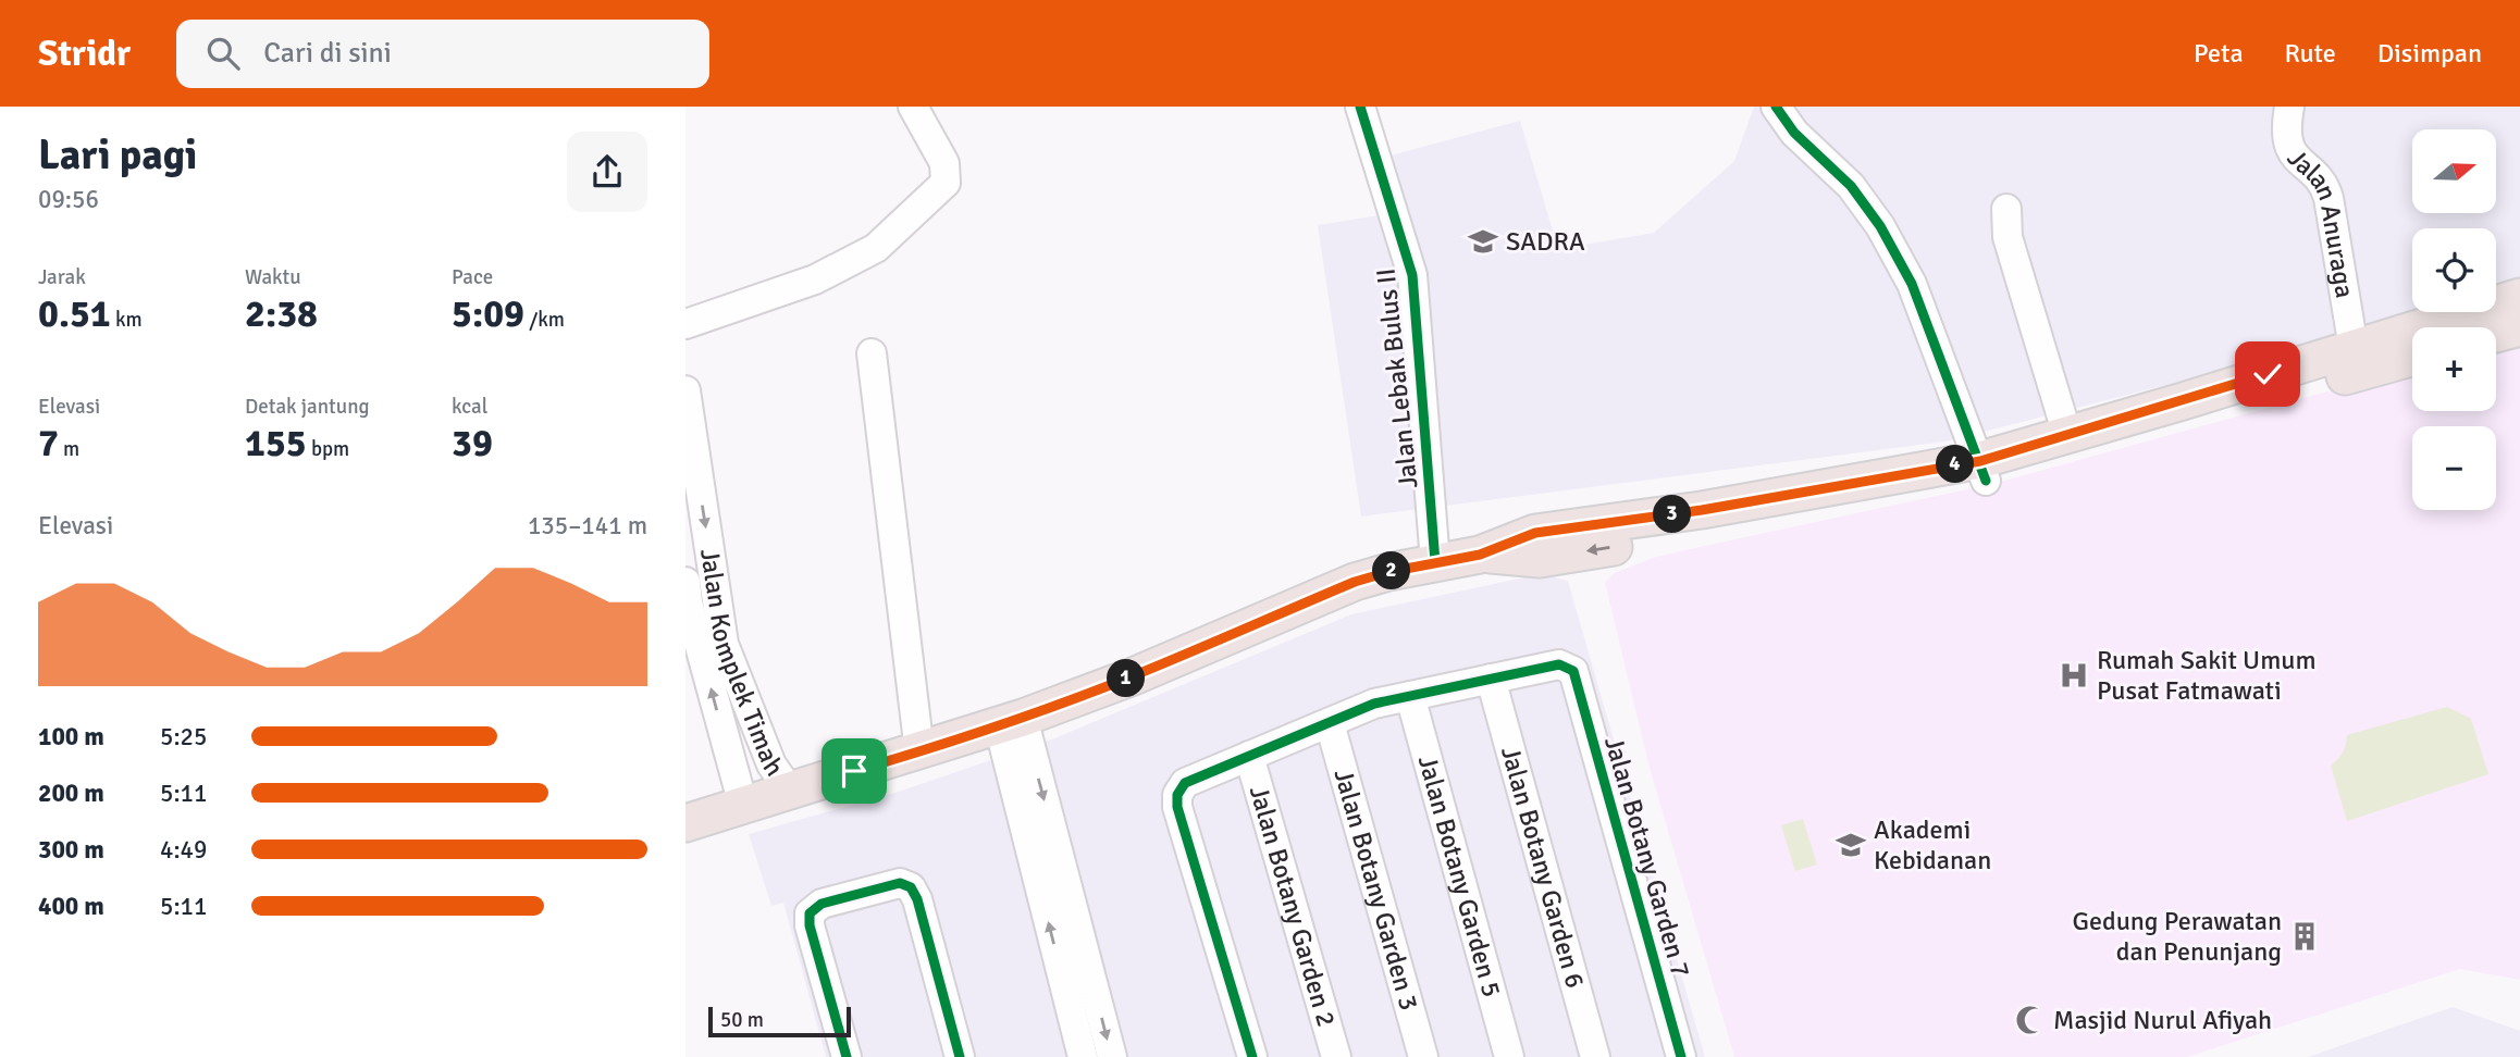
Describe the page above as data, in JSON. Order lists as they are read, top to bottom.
{
  "streets": {
    "street": [
      "Jalan Anuraga",
      "Jalan Lebak Bulus II",
      "Jalan Komplek Timah",
      "Jalan Botany Garden 7",
      "Jalan Botany Garden 6",
      "Jalan Botany Garden 5",
      "Jalan Botany Garden 3",
      "Jalan Botany Garden 2"
    ]
  },
  "crossings": [
    ["Jalan Botany Garden 7", "Jalan Botany Garden 6"]
  ],
  "places": {
    "school or university": ["SADRA", "Akademi Kebidanan"],
    "hospital": ["Rumah Sakit Umum Pusat Fatmawati"],
    "building": ["Gedung Perawatan dan Penunjang"],
    "mosque": ["Masjid Nurul Afiyah"]
  },
  "scale_bar": "50 m",
  "north": "right",
  "page": {
    "header": "Stridr",
    "search": "Cari di sini",
    "nav": ["Peta", "Rute", "Disimpan"],
    "heading": ["Lari pagi", "09:56"],
    "map_buttons": ["+", "−"],
    "stats": [
      ["Jarak", "0.51 km"],
      ["Waktu", "2:38"],
      ["Pace", "5:09 /km"],
      ["Elevasi", "7 m"],
      ["Detak jantung", "155 bpm"],
      ["kcal", "39"]
    ],
    "pins": [
      "4",
      "3",
      "2",
      "1"
    ],
    "chart": ["Elevasi", "135–141 m"],
    "list": [
      {
        "name": "100 m",
        "note": "5:25"
      },
      {
        "name": "200 m",
        "note": "5:11"
      },
      {
        "name": "300 m",
        "note": "4:49"
      },
      {
        "name": "400 m",
        "note": "5:11"
      }
    ],
    "scale": "50 m"
  }
}
